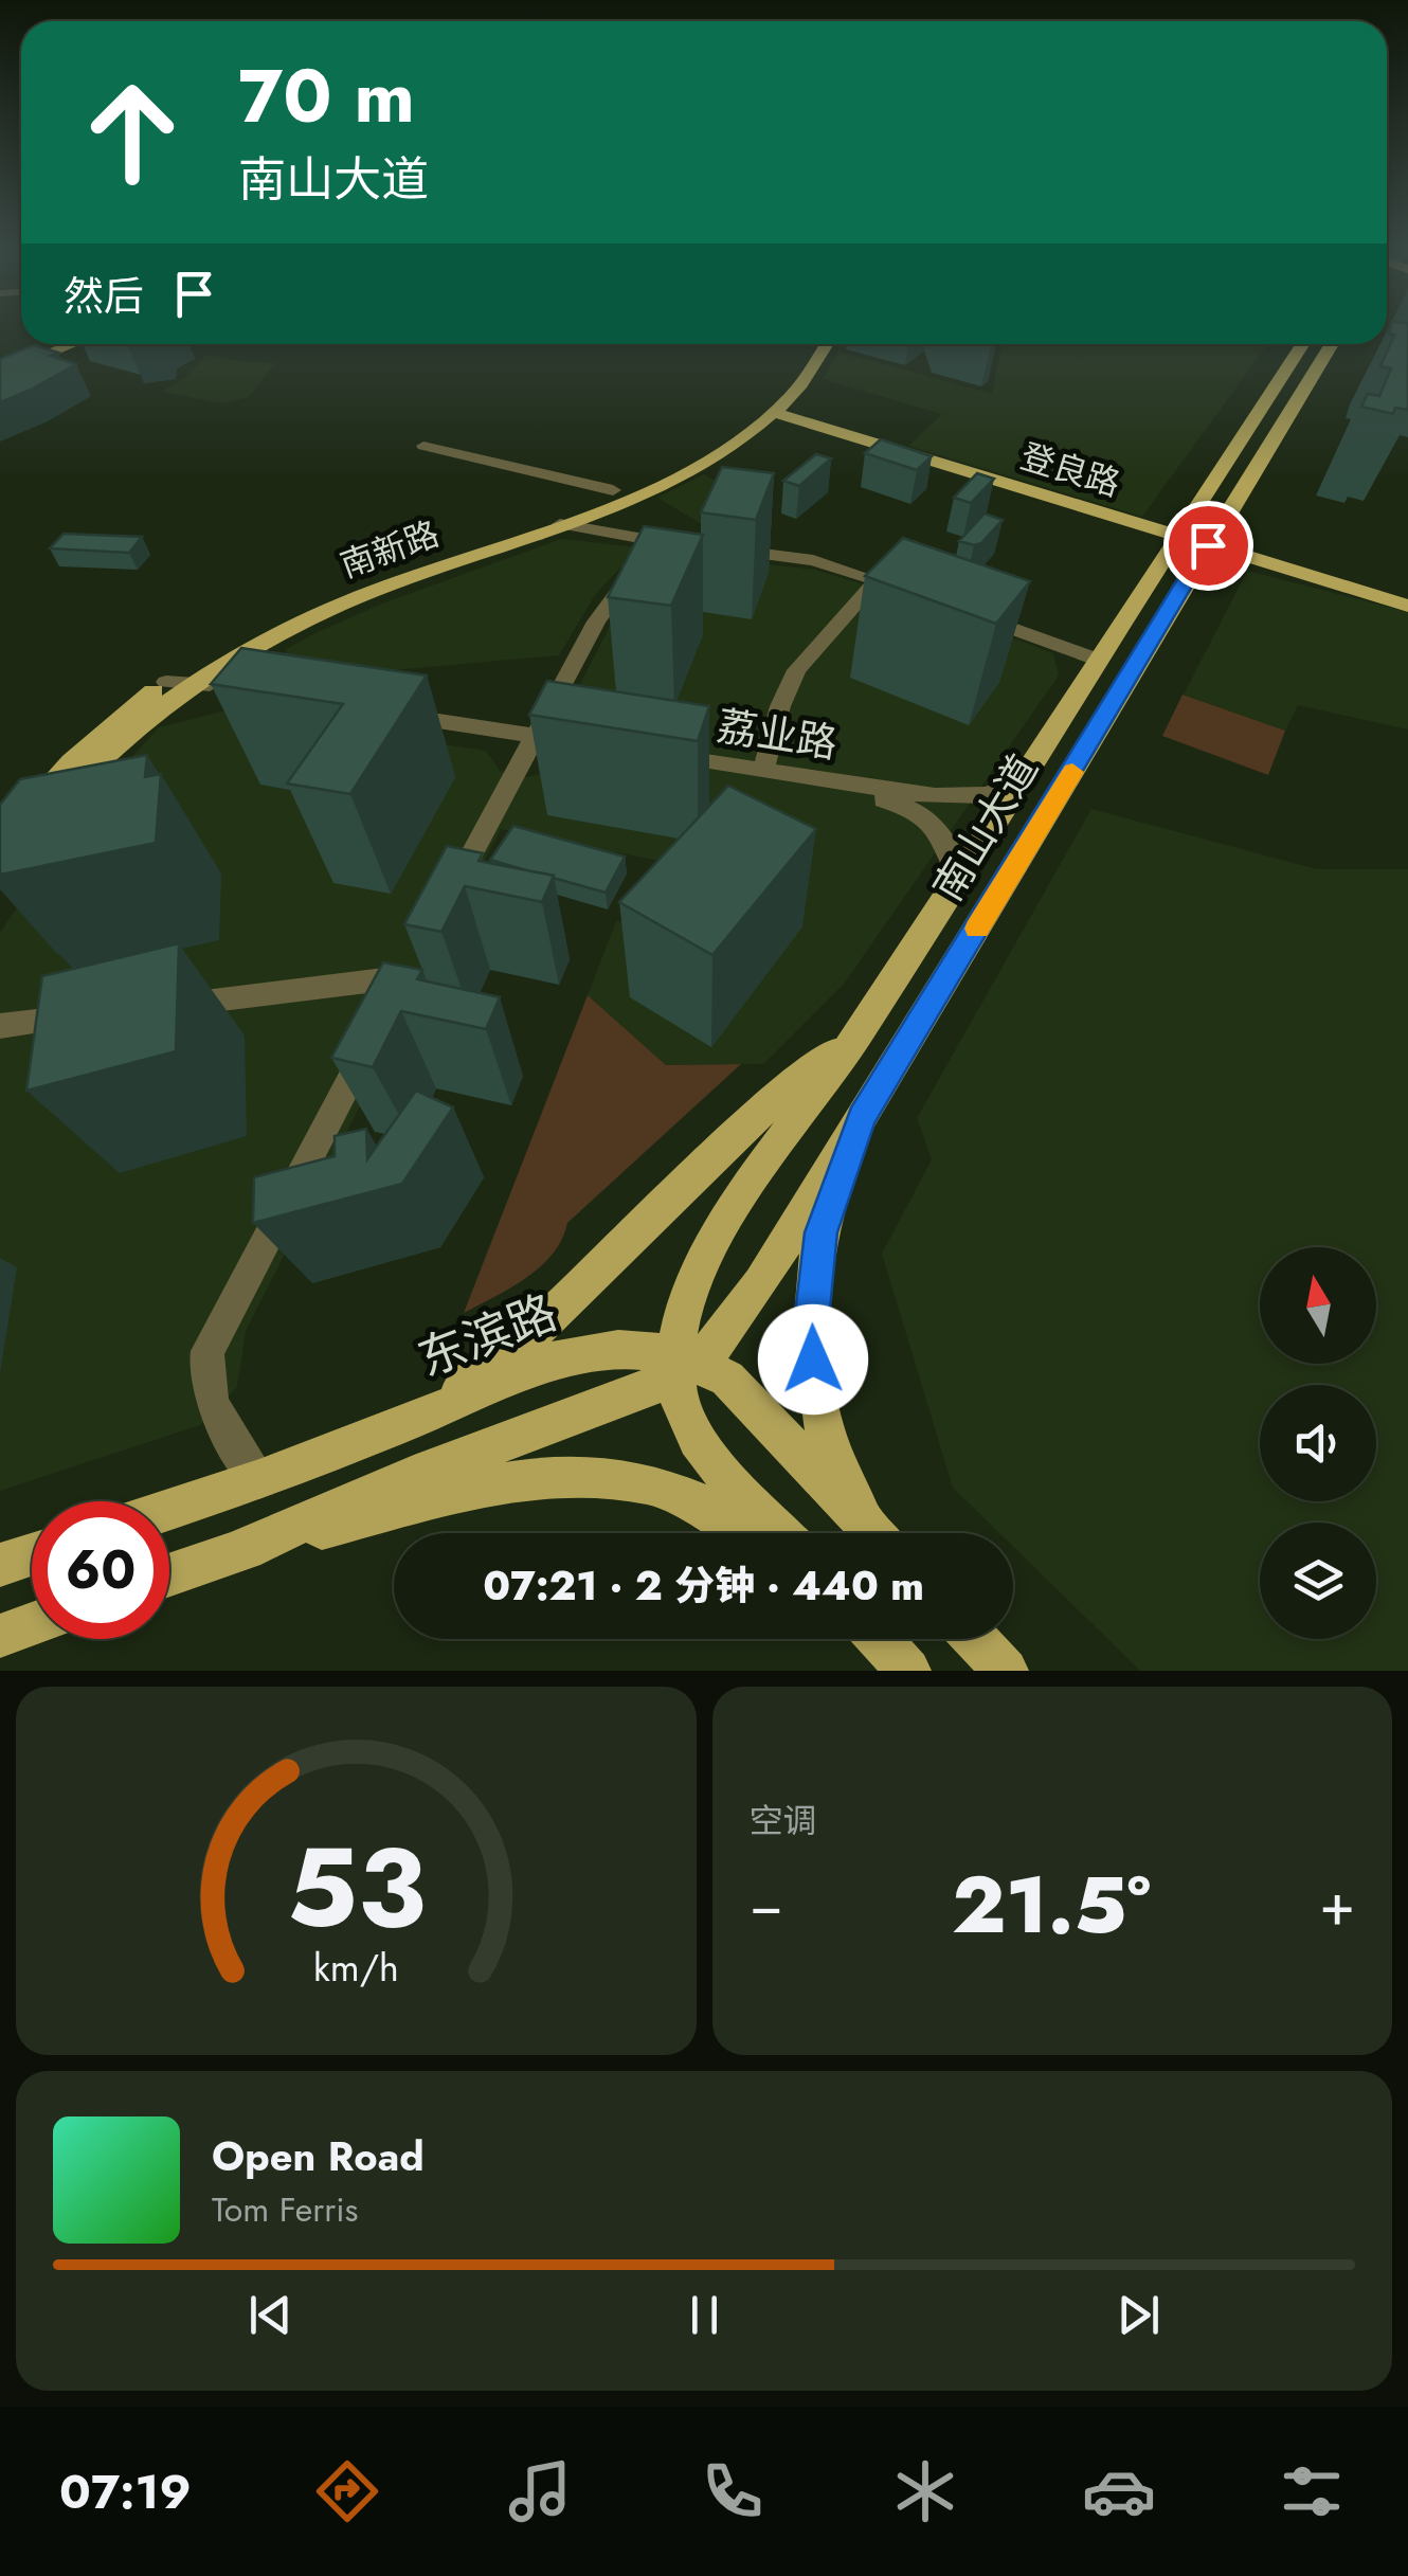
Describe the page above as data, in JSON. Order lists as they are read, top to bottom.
{
  "streets": {
    "main road": [
      "登良路",
      "南新路",
      "南山大道",
      "东滨路"
    ],
    "street": ["荔业路"]
  },
  "crossings": [
    ["登良路", "南新路"],
    ["登良路", "南山大道"],
    ["荔业路", "南山大道"],
    ["南山大道", "东滨路"]
  ],
  "north": "top",
  "page": {
    "turn": ["70 m", "南山大道"],
    "then": "然后",
    "limit": "60",
    "trip": "07:21 · 2 分钟 · 440 m",
    "tile": "空调",
    "heat": ["−", "21.5°", "+"],
    "song": ["Open Road", "Tom Ferris"],
    "tabs": "07:19",
    "gauge": ["53", "km/h"]
  }
}
